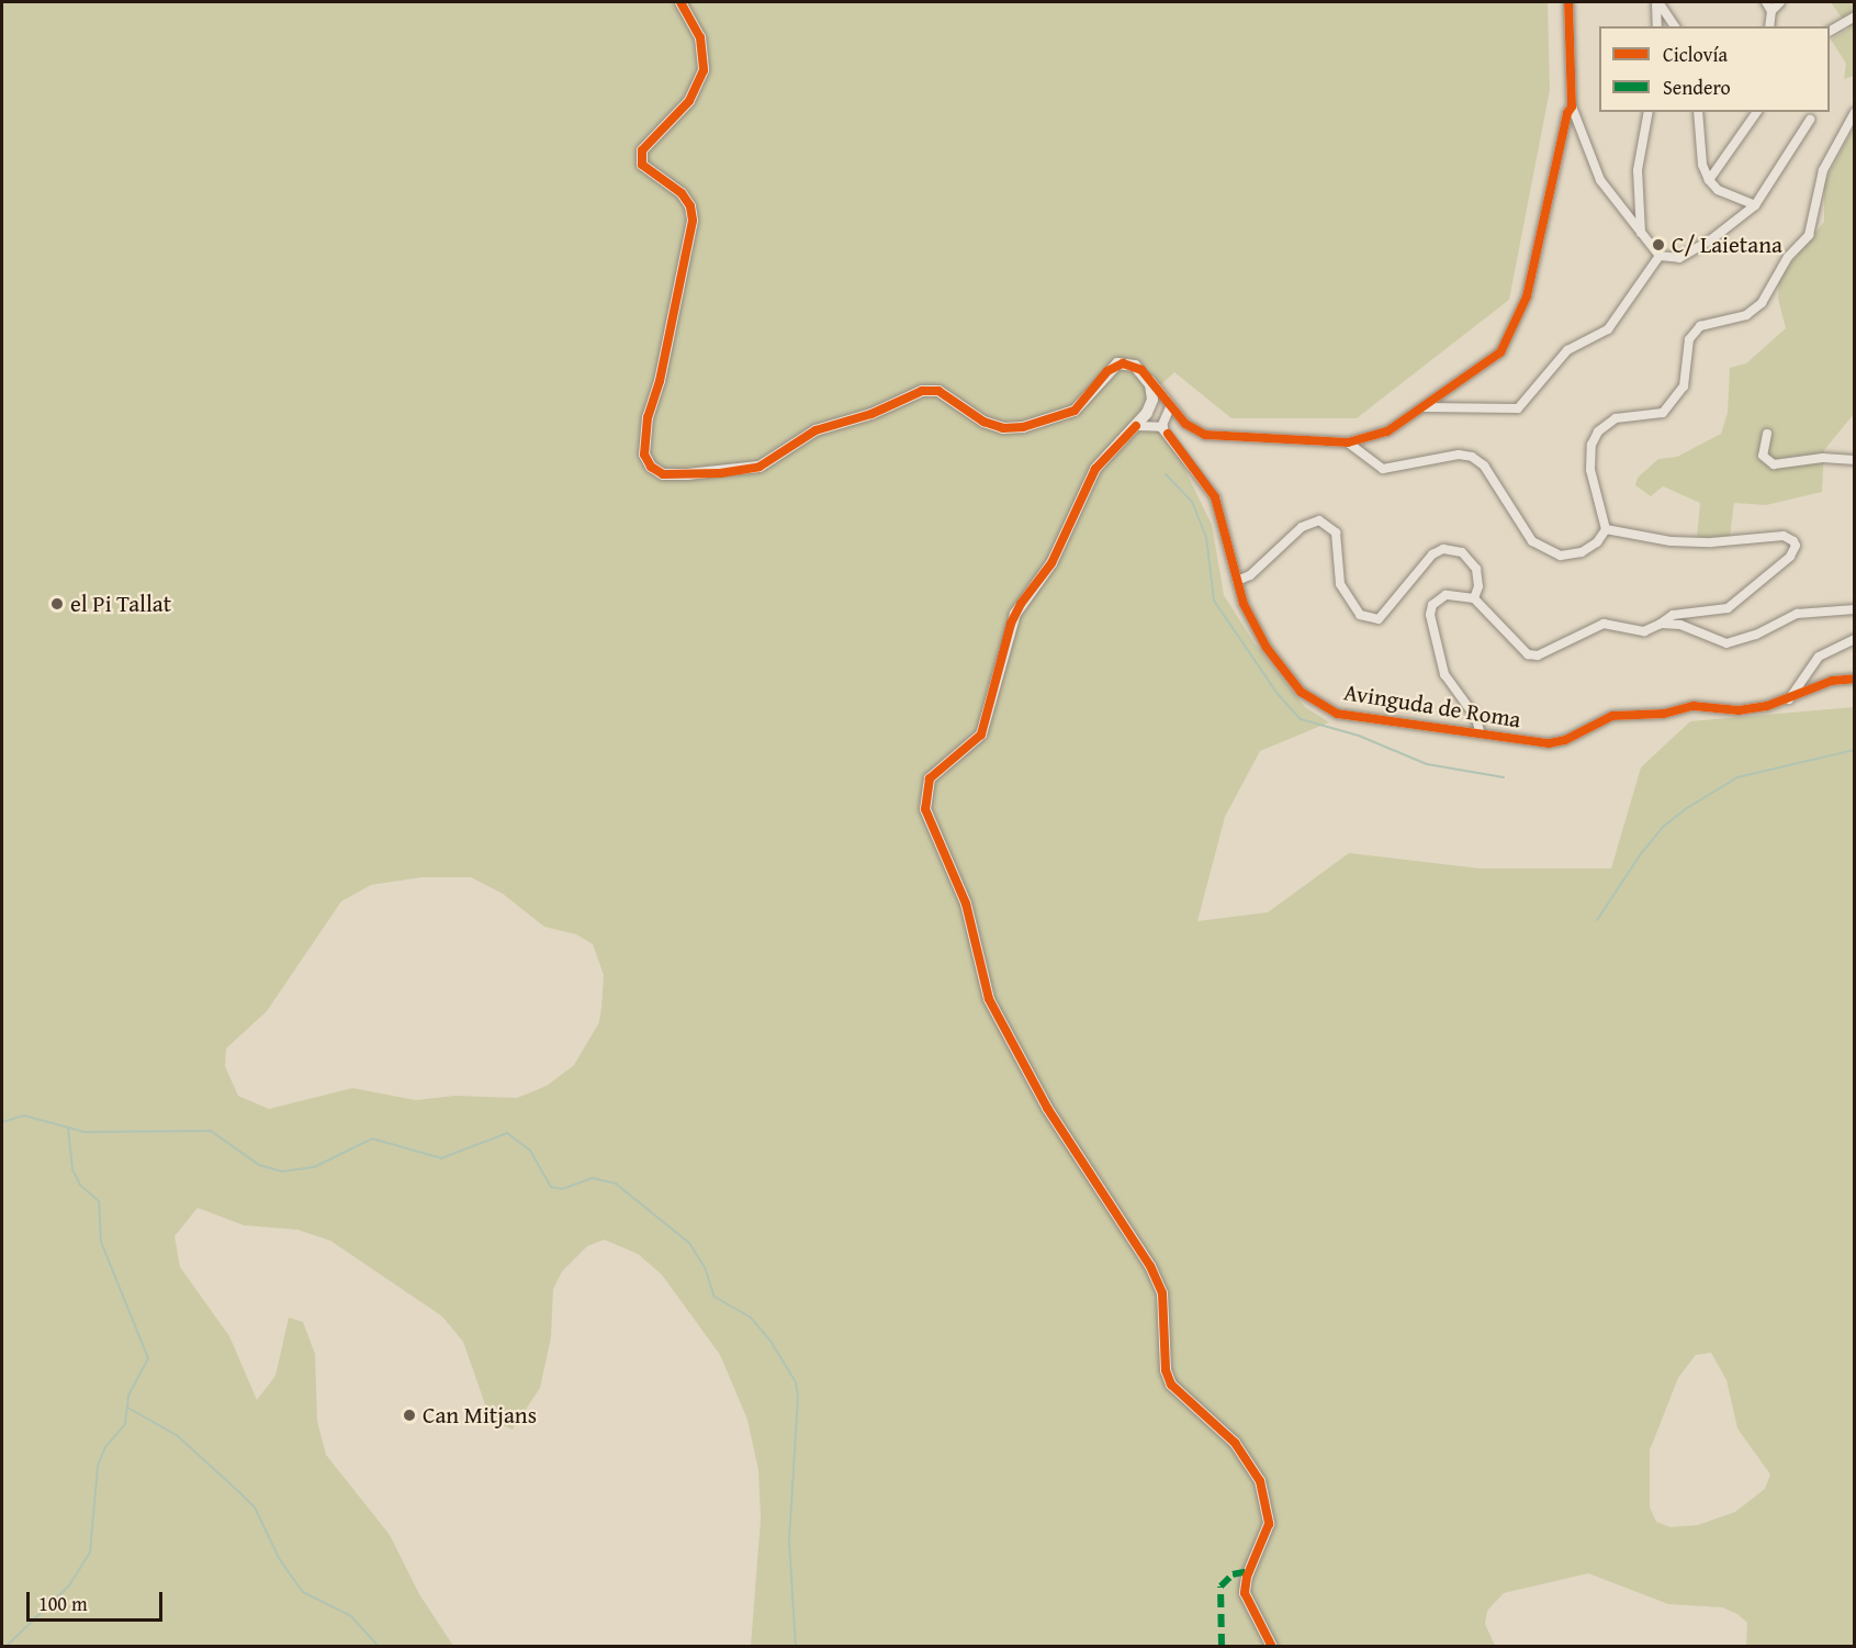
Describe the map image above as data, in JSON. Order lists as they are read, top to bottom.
{
  "streets": {
    "street": ["Avinguda de Roma"]
  },
  "places": ["C/ Laietana", "el Pi Tallat", "Can Mitjans"],
  "legend": ["Ciclovía", "Sendero"],
  "scale_bar": "100 m"
}
